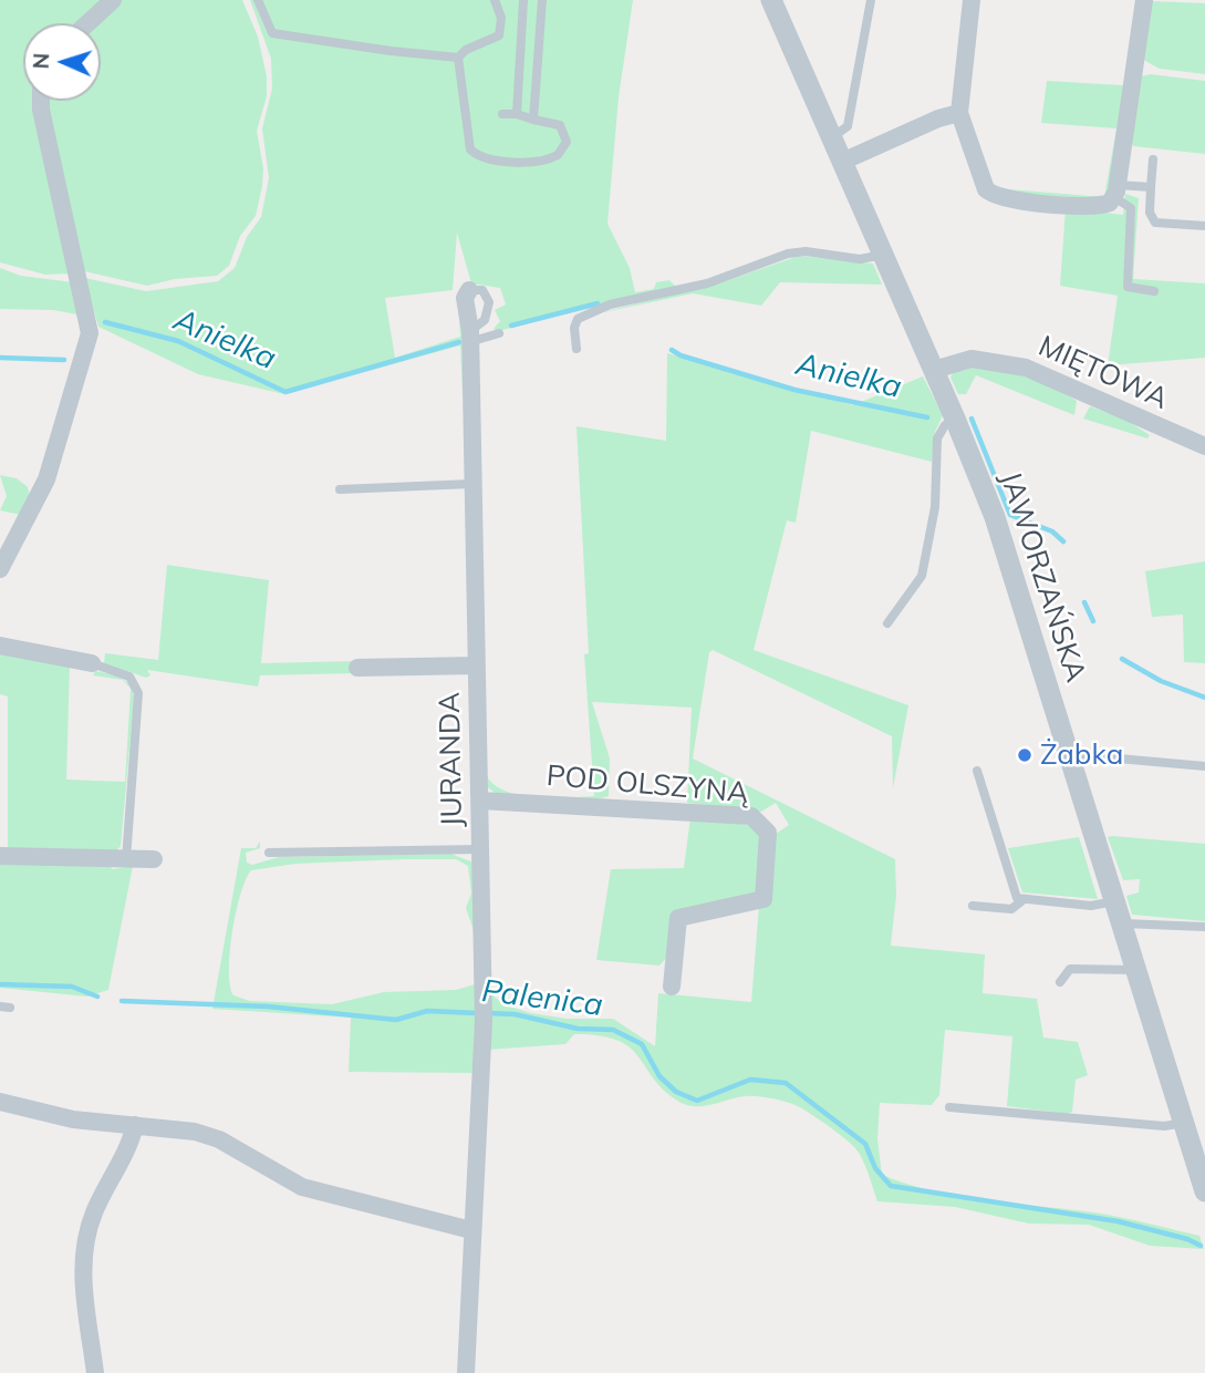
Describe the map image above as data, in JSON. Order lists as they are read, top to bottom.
{
  "streets": {
    "street": [
      "MIĘTOWA",
      "JAWORZAŃSKA",
      "JURANDA",
      "POD OLSZYNĄ"
    ]
  },
  "crossings": [
    ["MIĘTOWA", "JAWORZAŃSKA"],
    ["JURANDA", "POD OLSZYNĄ"]
  ],
  "water": ["Anielka", "Palenica"],
  "places": ["Żabka"],
  "north": "left"
}
